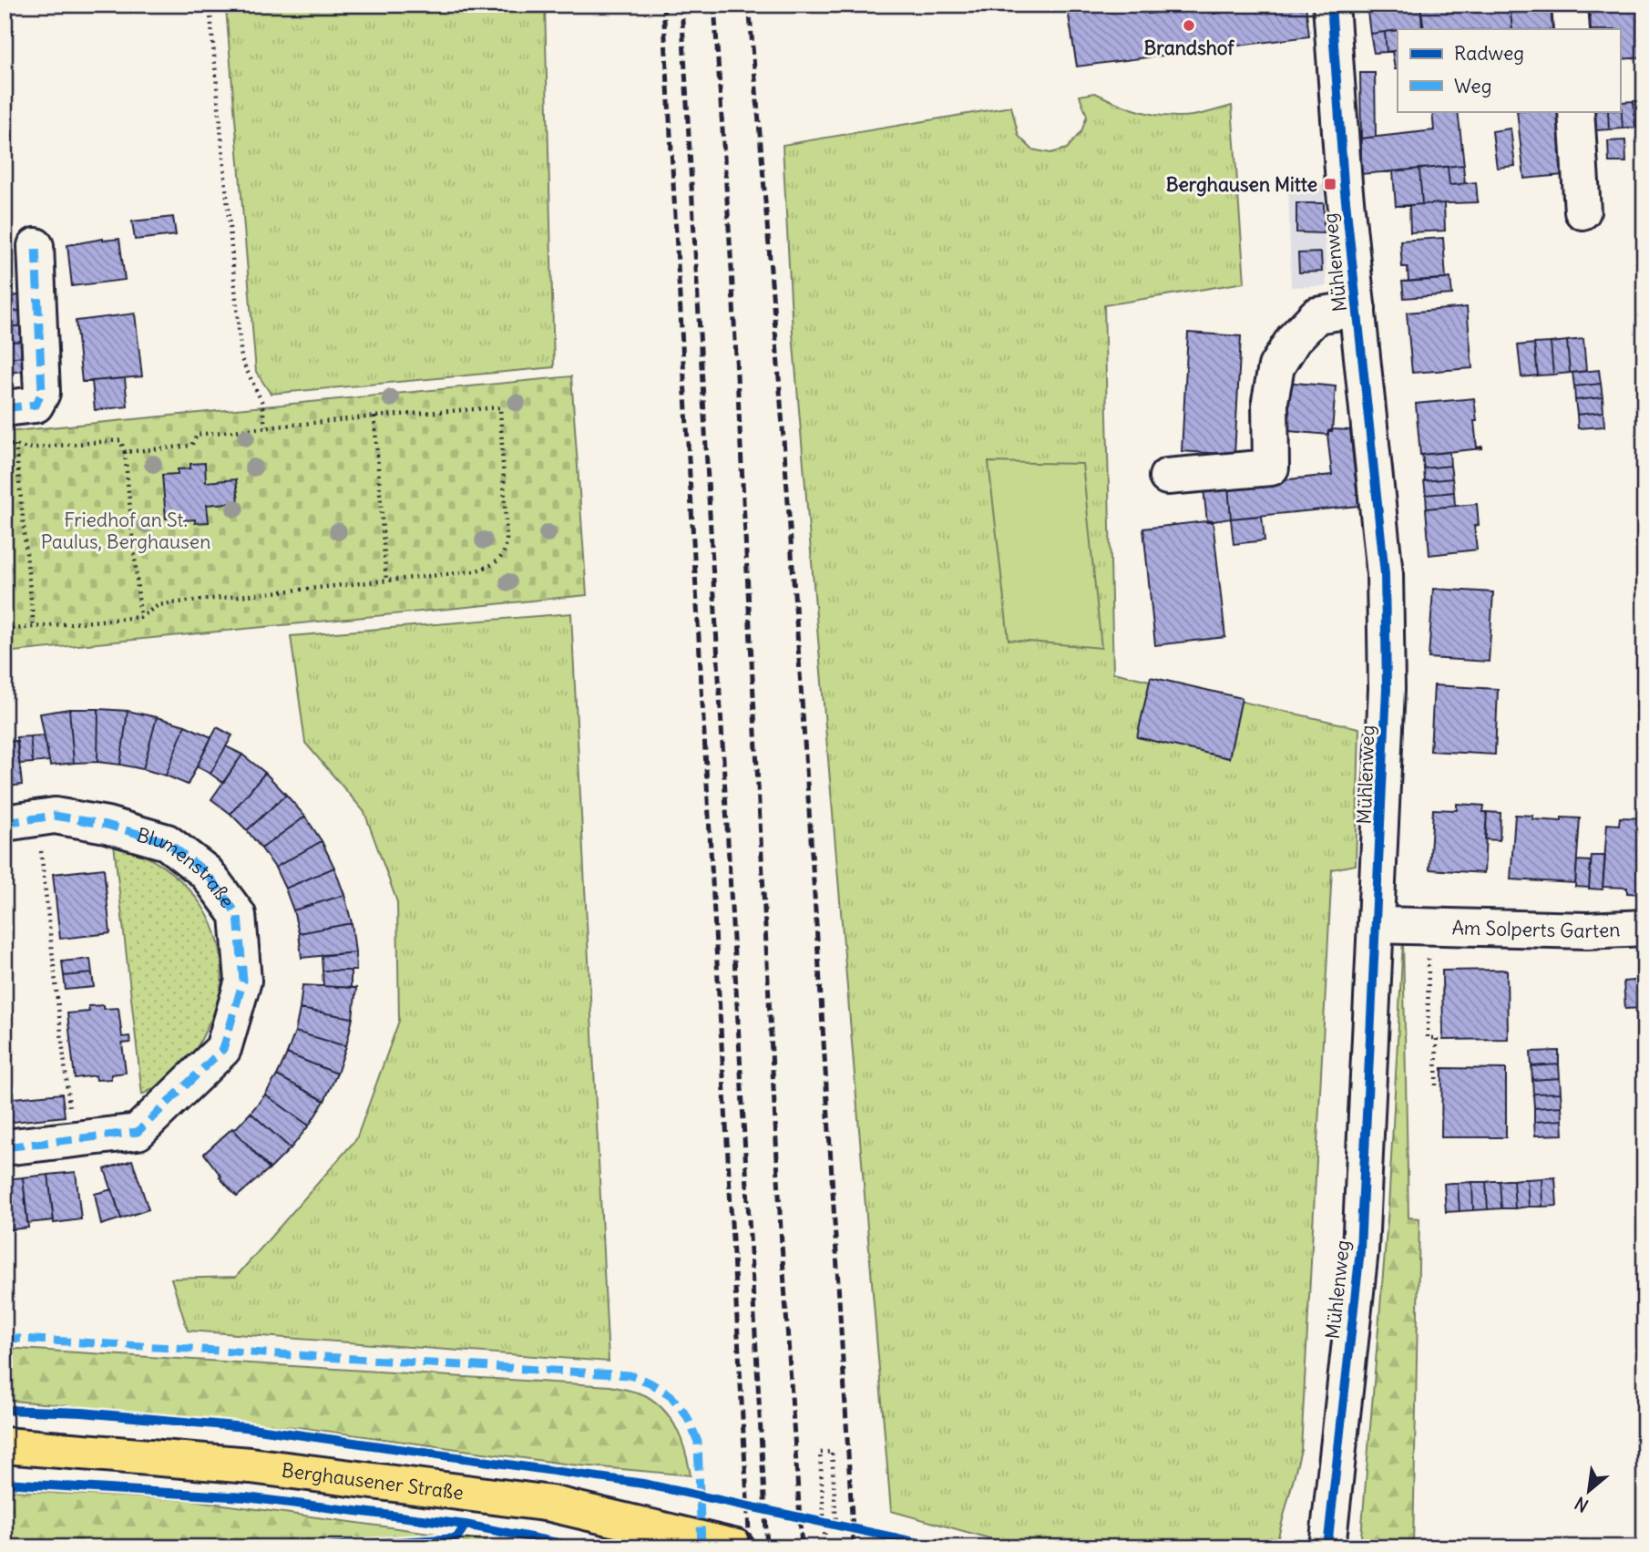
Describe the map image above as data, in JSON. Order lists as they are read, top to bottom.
{
  "streets": {
    "main road": ["Berghausener Straße"],
    "street": ["Mühlenweg", "Blumenstraße", "Am Solperts Garten"]
  },
  "crossings": [
    ["Mühlenweg", "Am Solperts Garten"]
  ],
  "parks": ["Friedhof an St. Paulus, Berghausen"],
  "places": {
    "other": ["Brandshof"],
    "transit": ["Berghausen Mitte"]
  },
  "legend": ["Radweg", "Weg"],
  "north": "bottom left"
}
